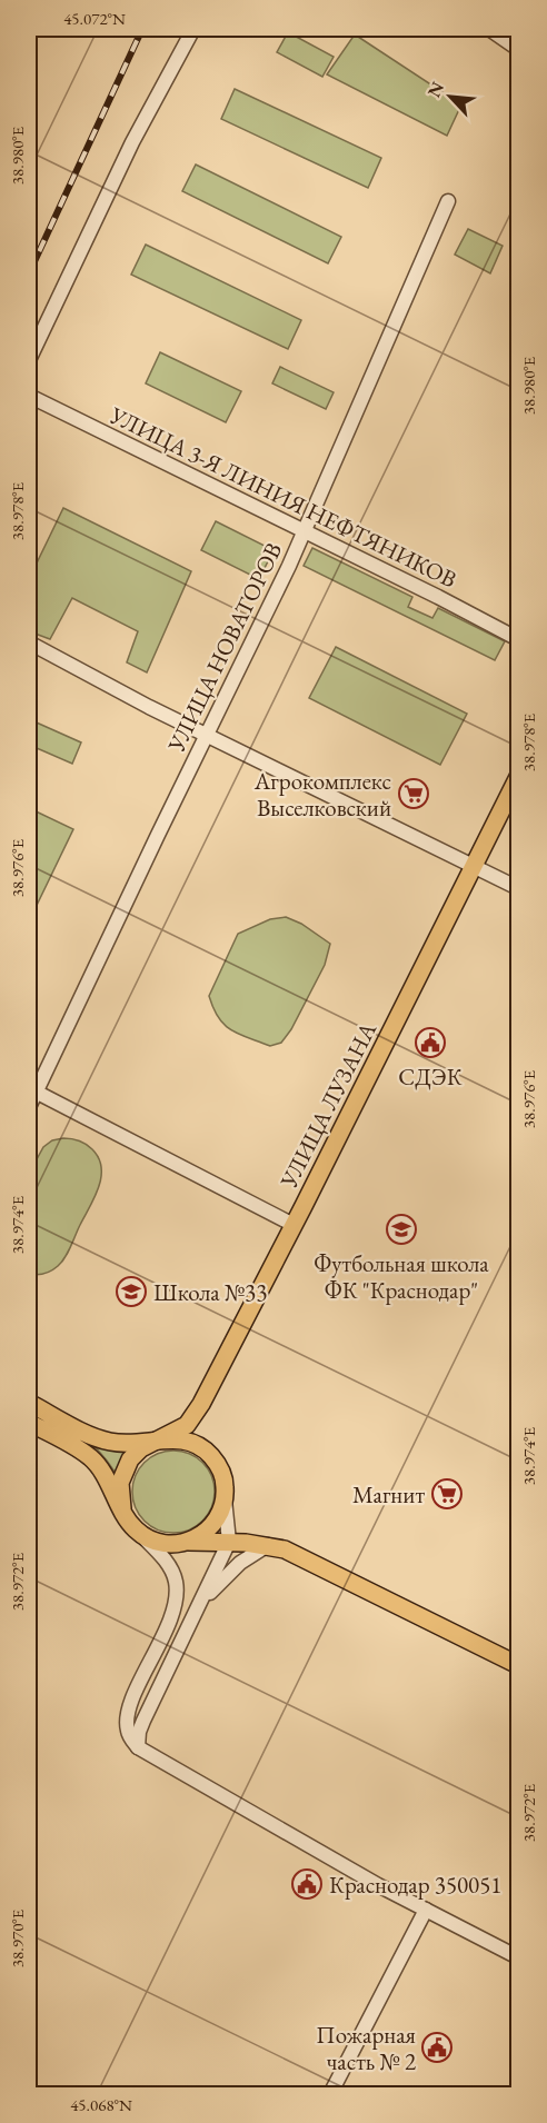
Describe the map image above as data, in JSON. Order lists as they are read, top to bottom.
{
  "streets": {
    "main road": ["УЛИЦА ЛУЗАНА"],
    "street": ["УЛИЦА 3-Я ЛИНИЯ НЕФТЯНИКОВ", "УЛИЦА НОВАТОРОВ"]
  },
  "crossings": [
    ["УЛИЦА 3-Я ЛИНИЯ НЕФТЯНИКОВ", "УЛИЦА НОВАТОРОВ"]
  ],
  "places": {
    "supermarket": ["Агрокомплекс Выселковский", "Магнит"],
    "public building": ["СДЭК", "Краснодар 350051", "Пожарная часть № 2"],
    "school or university": ["Футбольная школа ФК \"Краснодар\"", "Школа №33"]
  },
  "north": "top left",
  "coordinates": [
    "45.072°N",
    "38.980°E",
    "38.978°E",
    "38.976°E",
    "38.974°E",
    "38.972°E",
    "38.970°E",
    "45.068°N"
  ]
}
